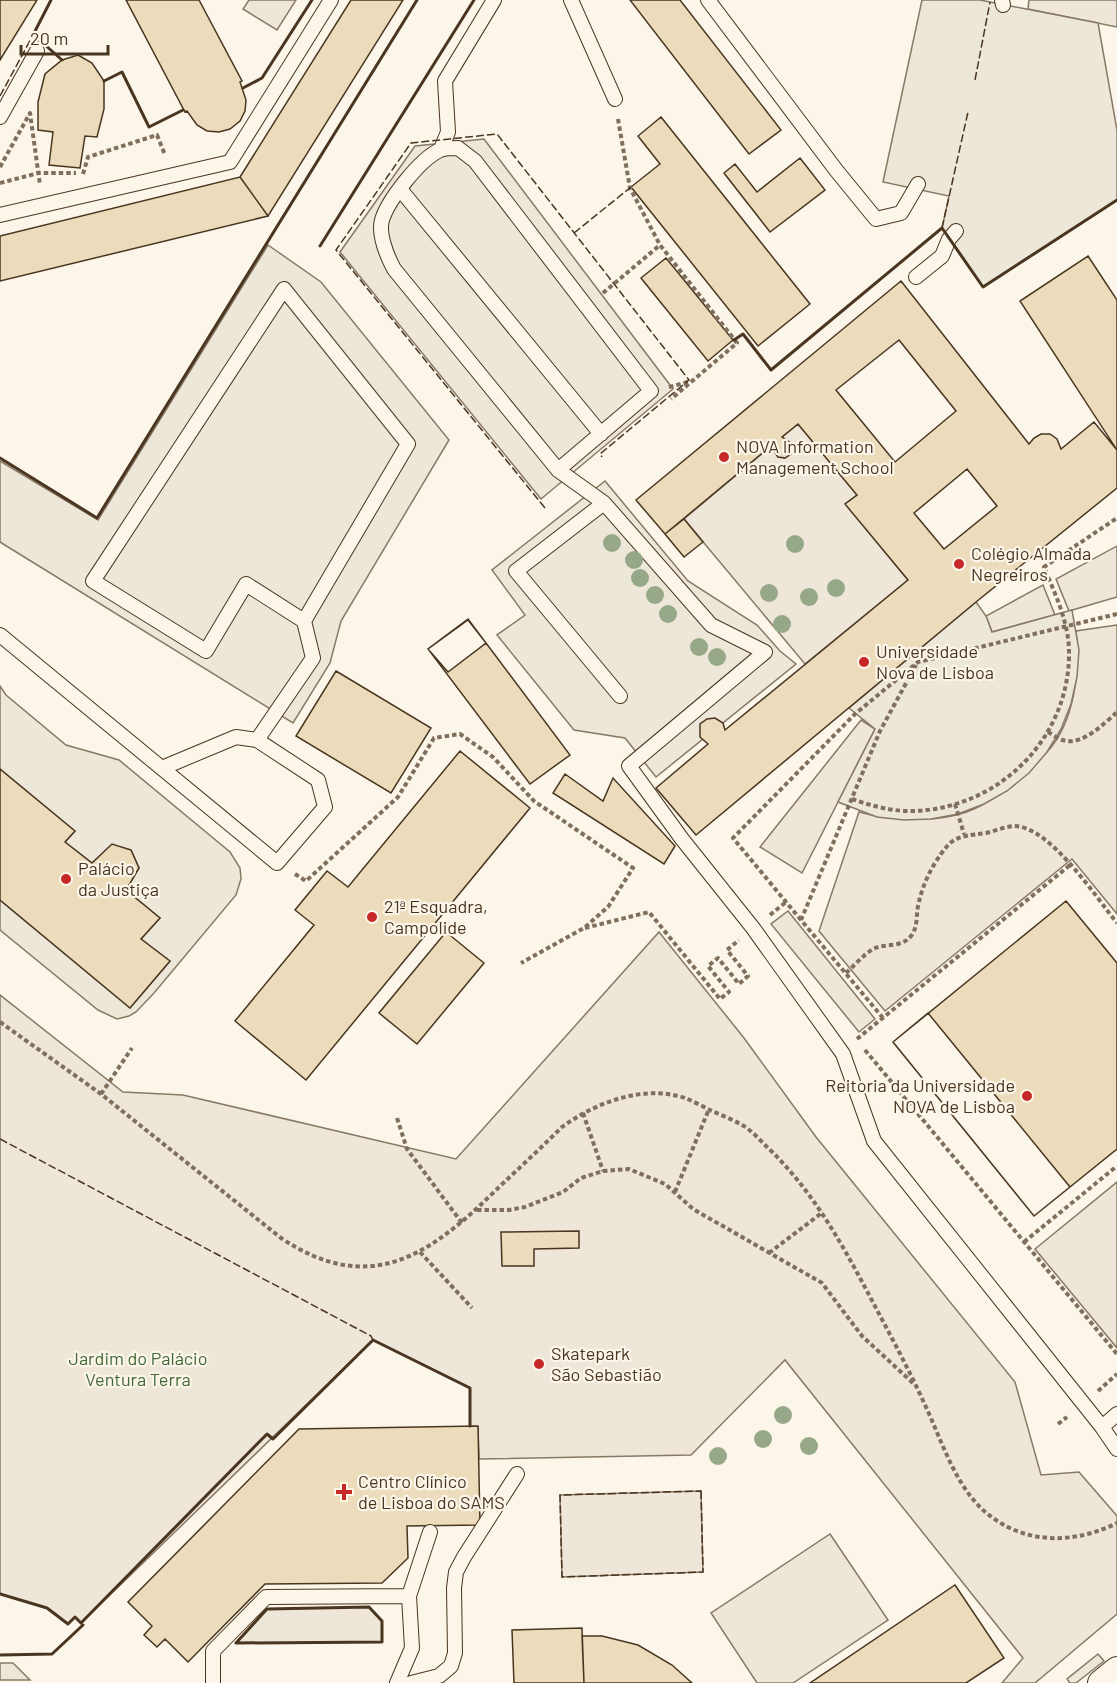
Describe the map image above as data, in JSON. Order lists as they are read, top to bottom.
{
  "parks": ["Jardim do Palácio Ventura Terra"],
  "places": {
    "other": [
      "NOVA Information Management School",
      "Colégio Almada Negreiros",
      "Universidade Nova de Lisboa",
      "Palácio da Justiça",
      "21ª Esquadra, Campolide",
      "Reitoria da Universidade NOVA de Lisboa",
      "Skatepark São Sebastião"
    ],
    "health": ["Centro Clínico de Lisboa do SAMS"]
  },
  "scale_bar": "20 m"
}
